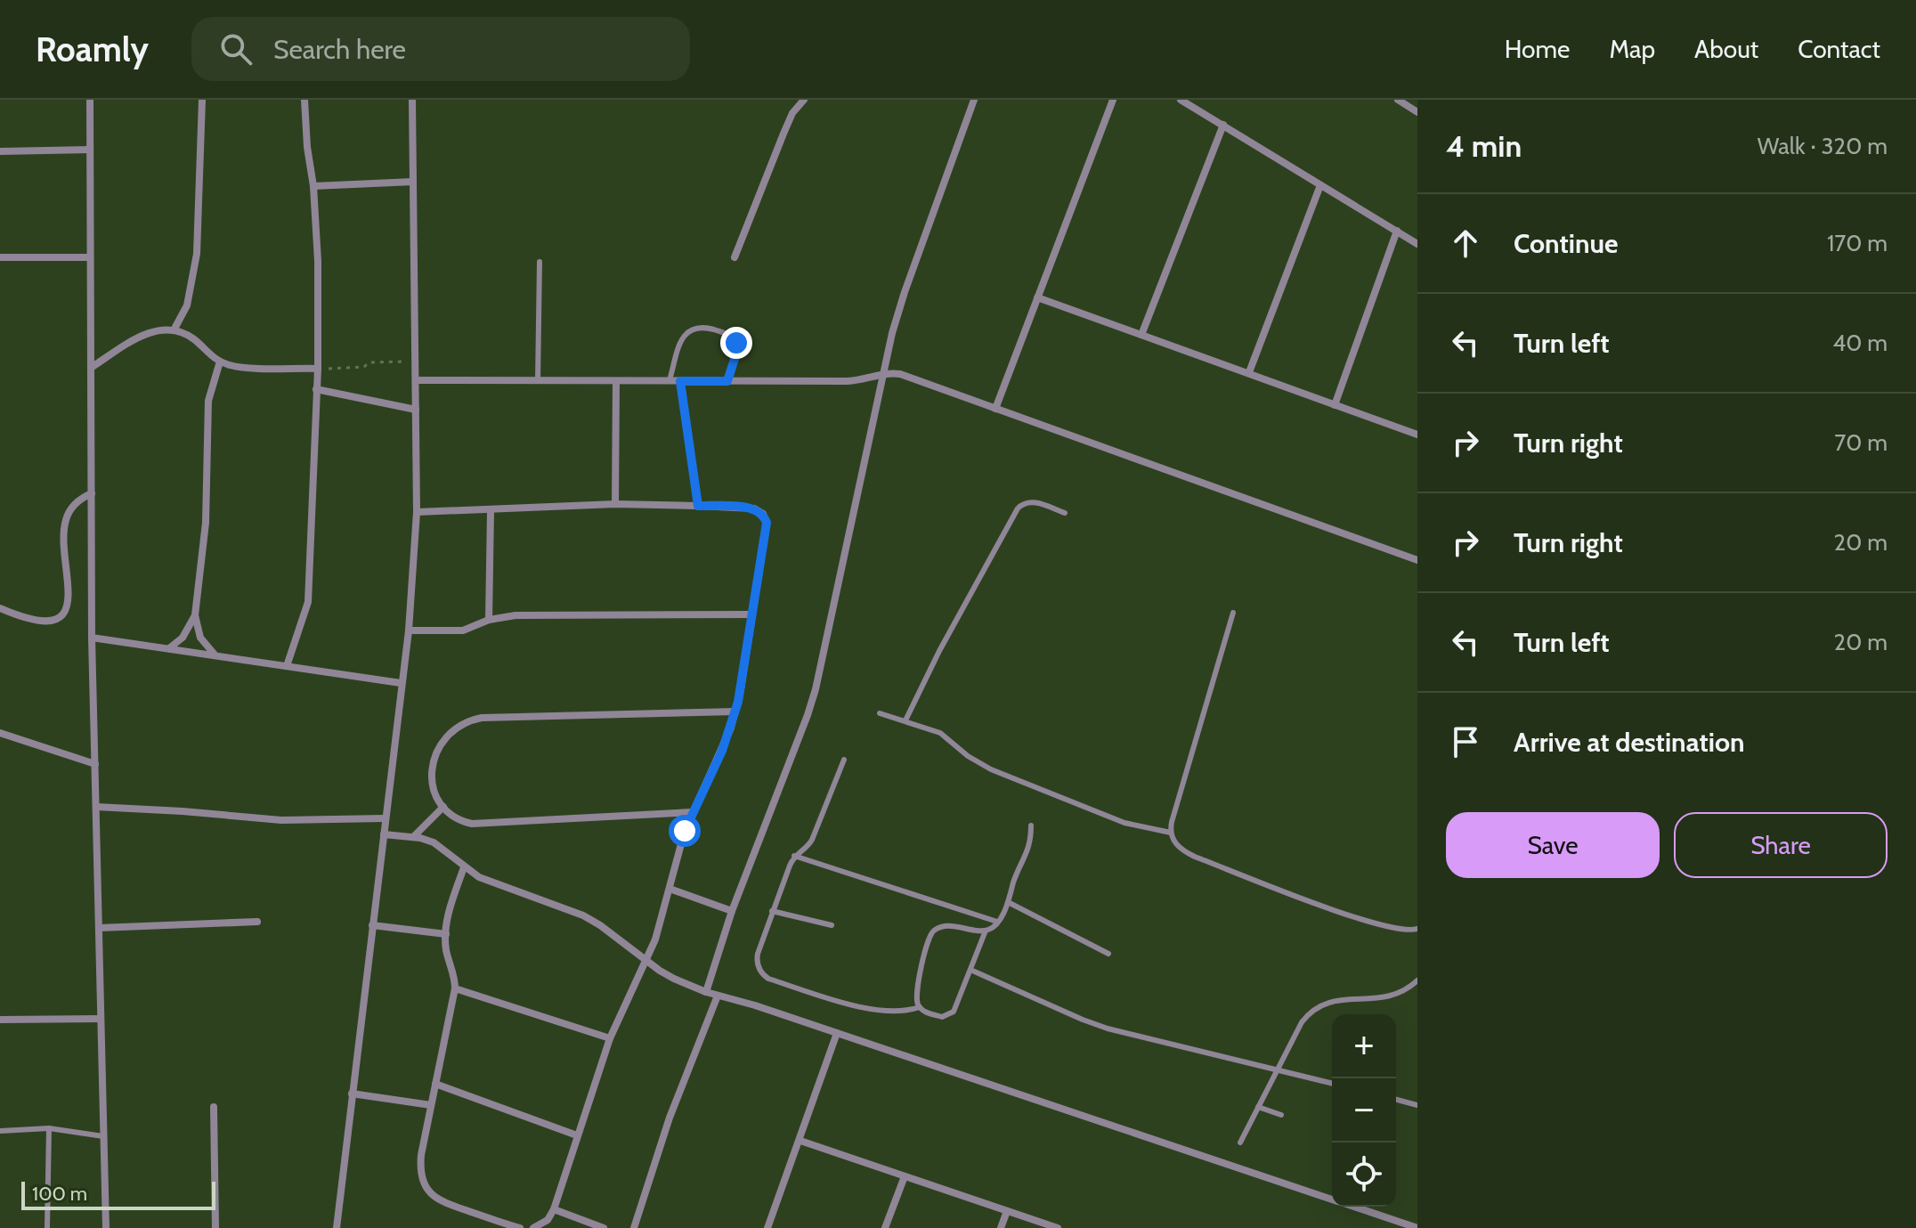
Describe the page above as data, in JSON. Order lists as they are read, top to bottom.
{
  "scale_bar": "100 m",
  "page": {
    "header": "Roamly",
    "search": "Search here",
    "nav": [
      "Home",
      "Map",
      "About",
      "Contact"
    ],
    "heading": ["4 min", "Walk · 320 m"],
    "list": [
      ["Continue", "170 m"],
      ["Turn left", "40 m"],
      ["Turn right", "70 m"],
      ["Turn right", "20 m"],
      ["Turn left", "20 m"],
      "Arrive at destination"
    ],
    "buttons": ["Save", "Share"],
    "map_buttons": ["+", "−"],
    "scale": "100 m"
  }
}
